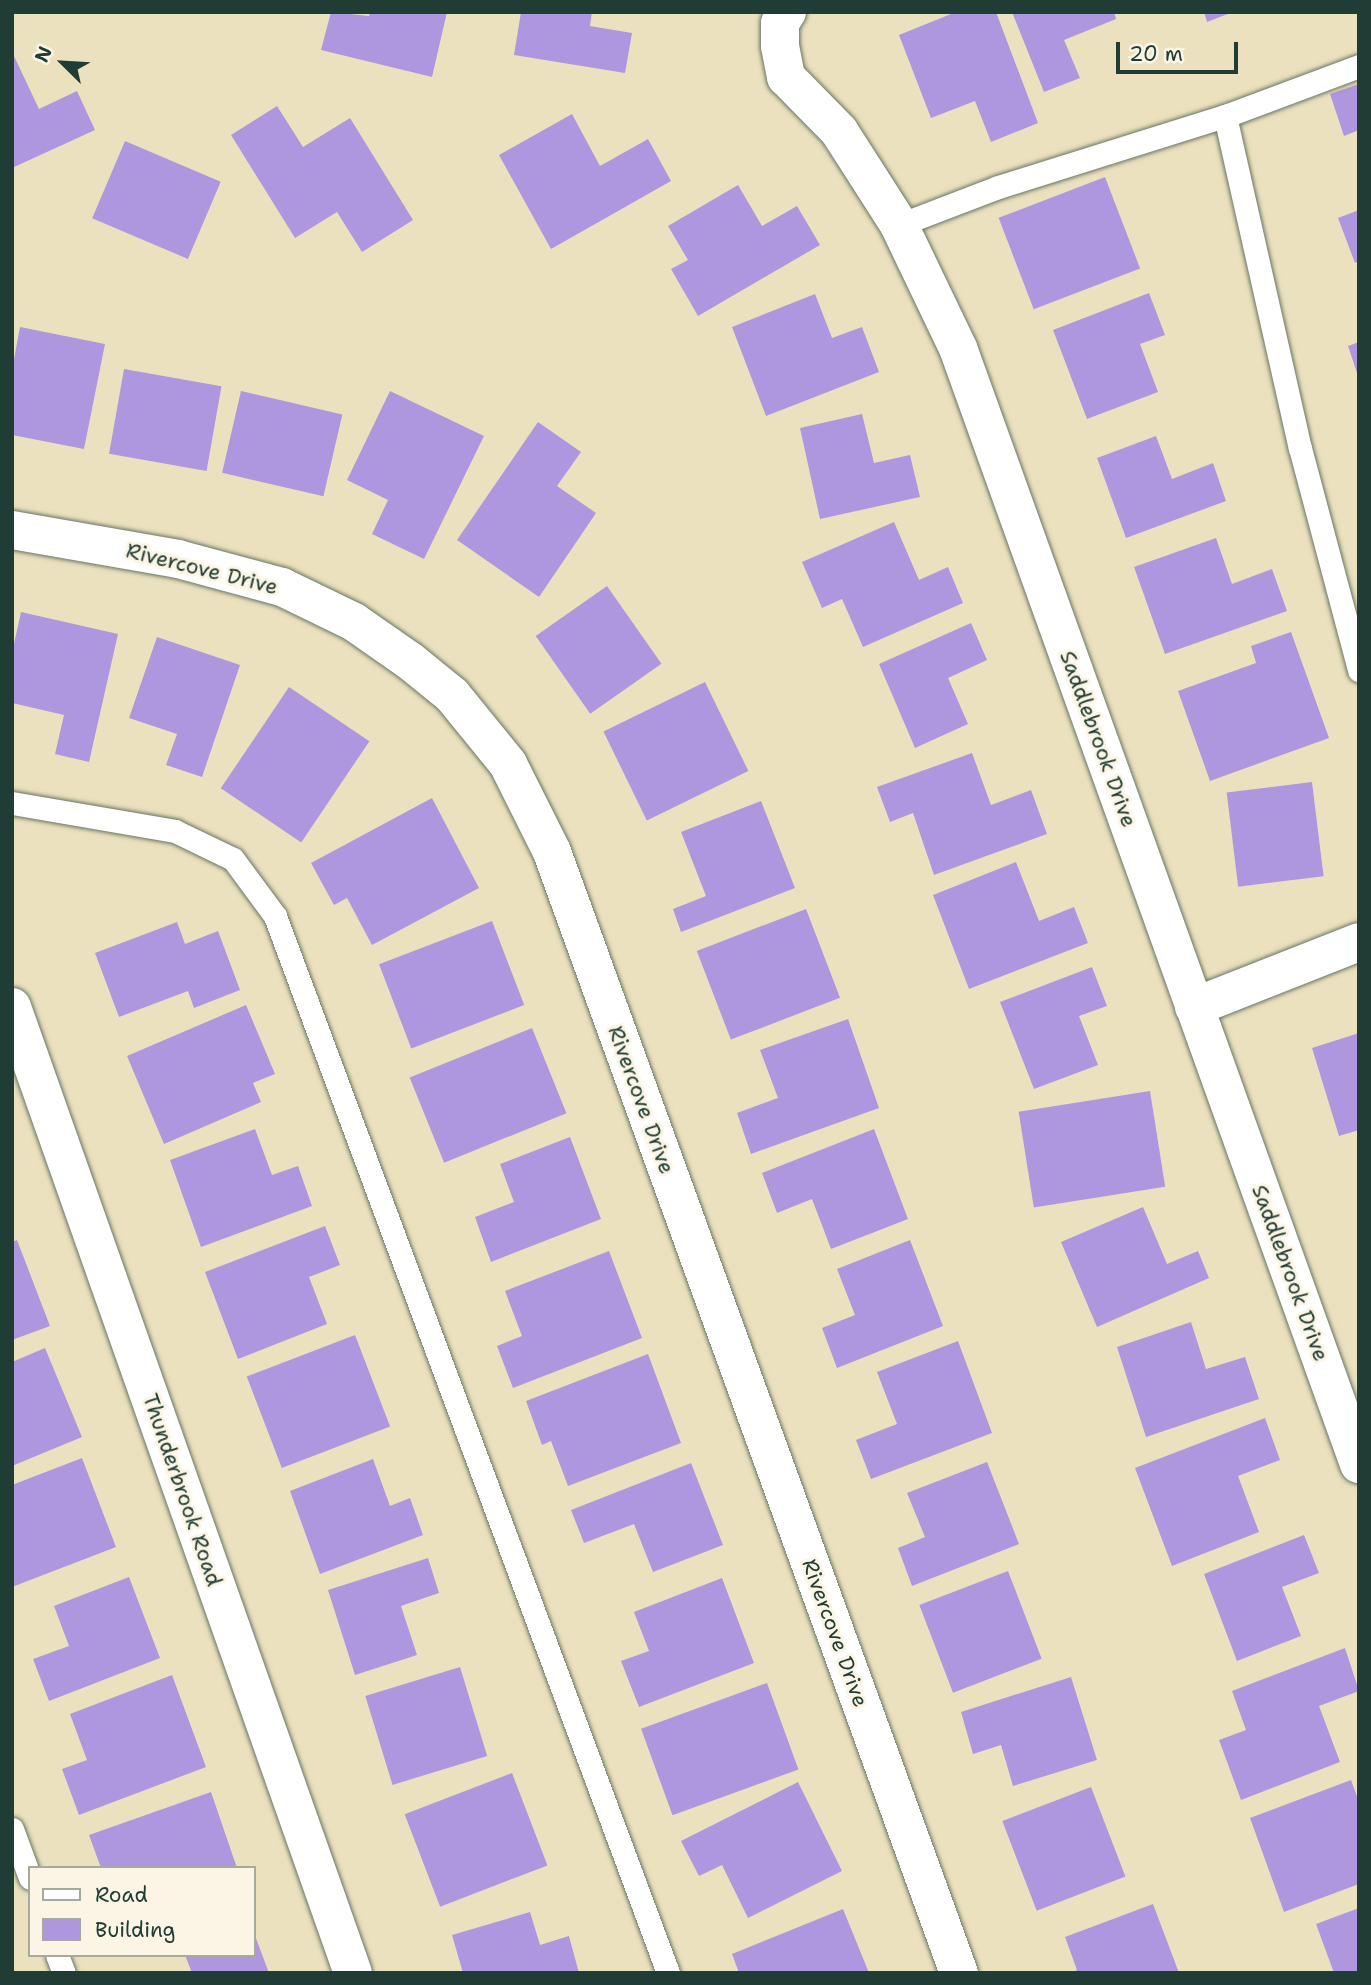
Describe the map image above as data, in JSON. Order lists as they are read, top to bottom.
{
  "streets": {
    "street": ["Rivercove Drive", "Saddlebrook Drive", "Thunderbrook Road"]
  },
  "legend": ["Road", "Building"],
  "scale_bar": "20 m",
  "north": "top left"
}
